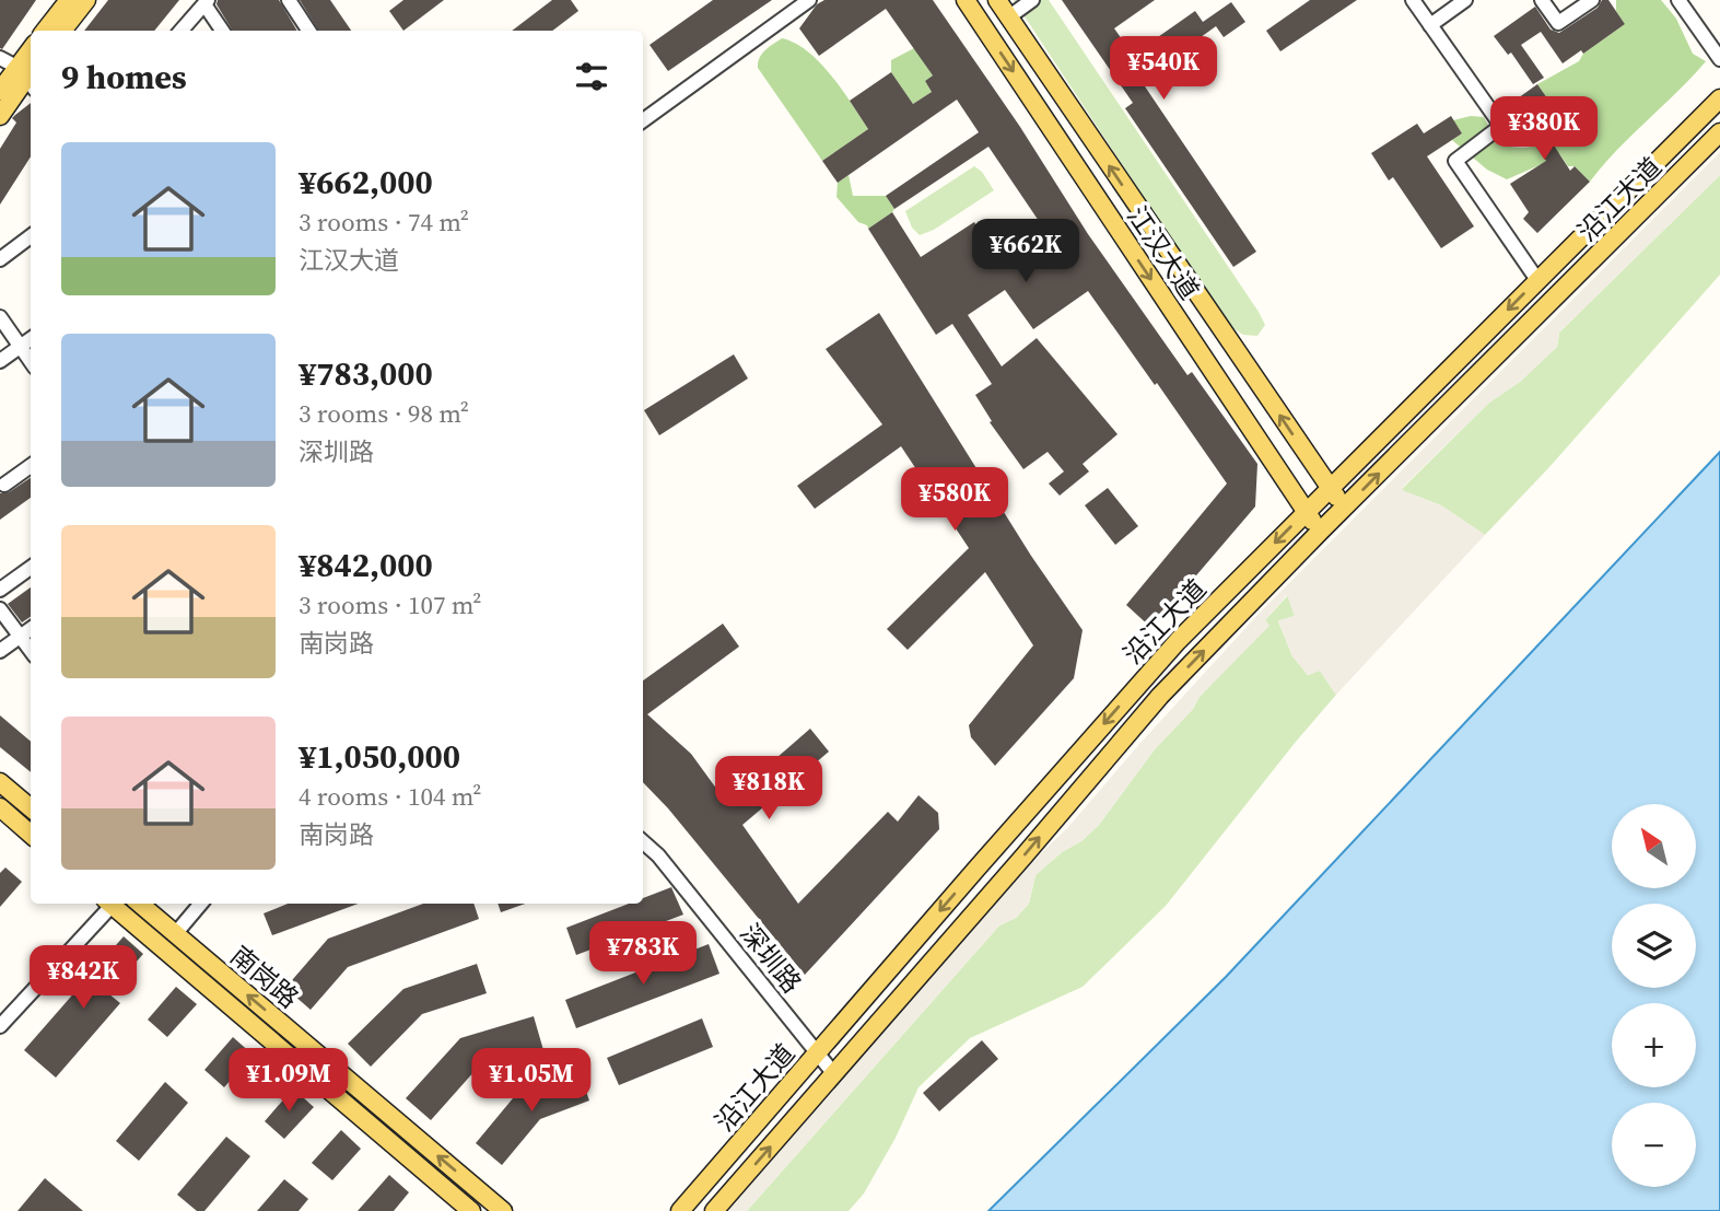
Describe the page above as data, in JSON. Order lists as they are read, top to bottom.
{
  "streets": {
    "main road": ["沿江大道", "江汉大道", "南岗路"],
    "street": ["深圳路"]
  },
  "crossings": [
    ["沿江大道", "江汉大道"],
    ["沿江大道", "深圳路"]
  ],
  "north": "top left",
  "page": {
    "heading": "9 homes",
    "price": [
      "¥540K",
      "¥380K",
      "¥662K",
      "¥580K",
      "¥818K",
      "¥783K",
      "¥842K",
      "¥1.09M",
      "¥1.05M"
    ],
    "list": [
      {
        "name": "¥662,000",
        "note": "3 rooms · 74 m² · 江汉大道"
      },
      {
        "name": "¥783,000",
        "note": "3 rooms · 98 m² · 深圳路"
      },
      {
        "name": "¥842,000",
        "note": "3 rooms · 107 m² · 南岗路"
      },
      {
        "name": "¥1,050,000",
        "note": "4 rooms · 104 m² · 南岗路"
      }
    ],
    "map_buttons": ["+", "−"]
  }
}
